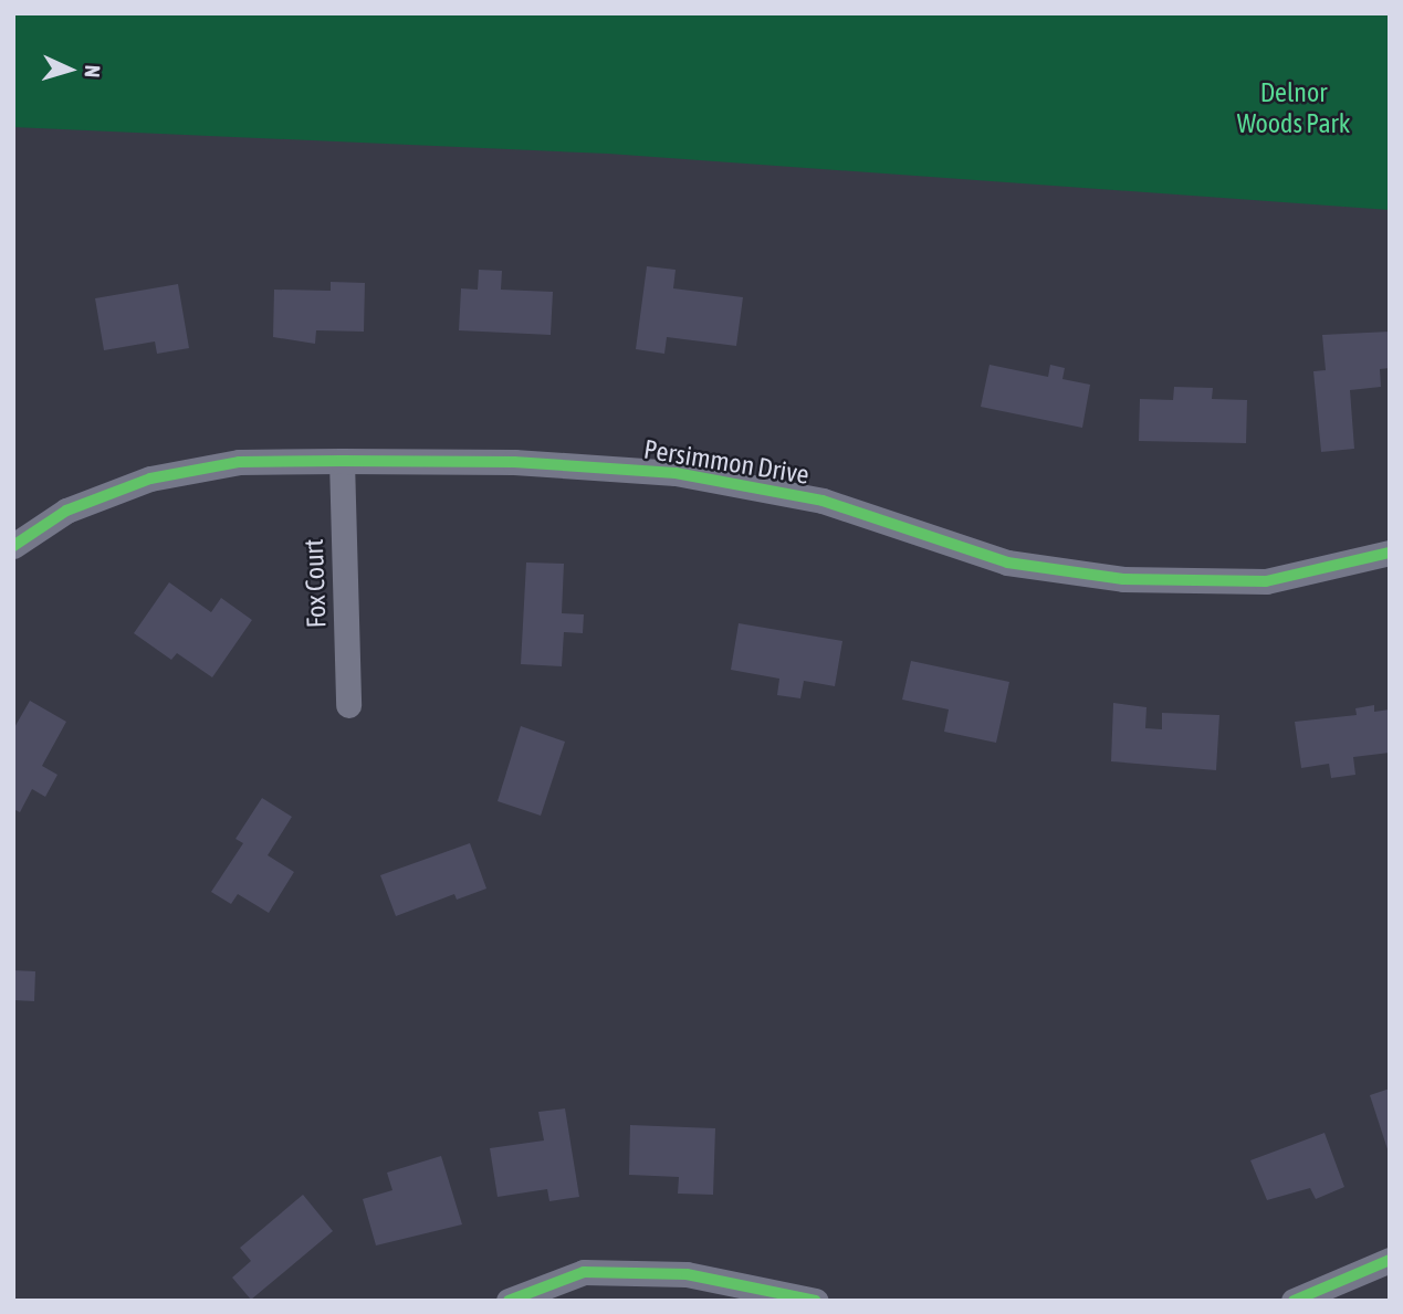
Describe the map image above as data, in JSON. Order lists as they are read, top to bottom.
{
  "streets": {
    "street": ["Persimmon Drive", "Fox Court"]
  },
  "crossings": [
    ["Persimmon Drive", "Fox Court"]
  ],
  "parks": ["Delnor Woods Park"],
  "north": "right"
}
